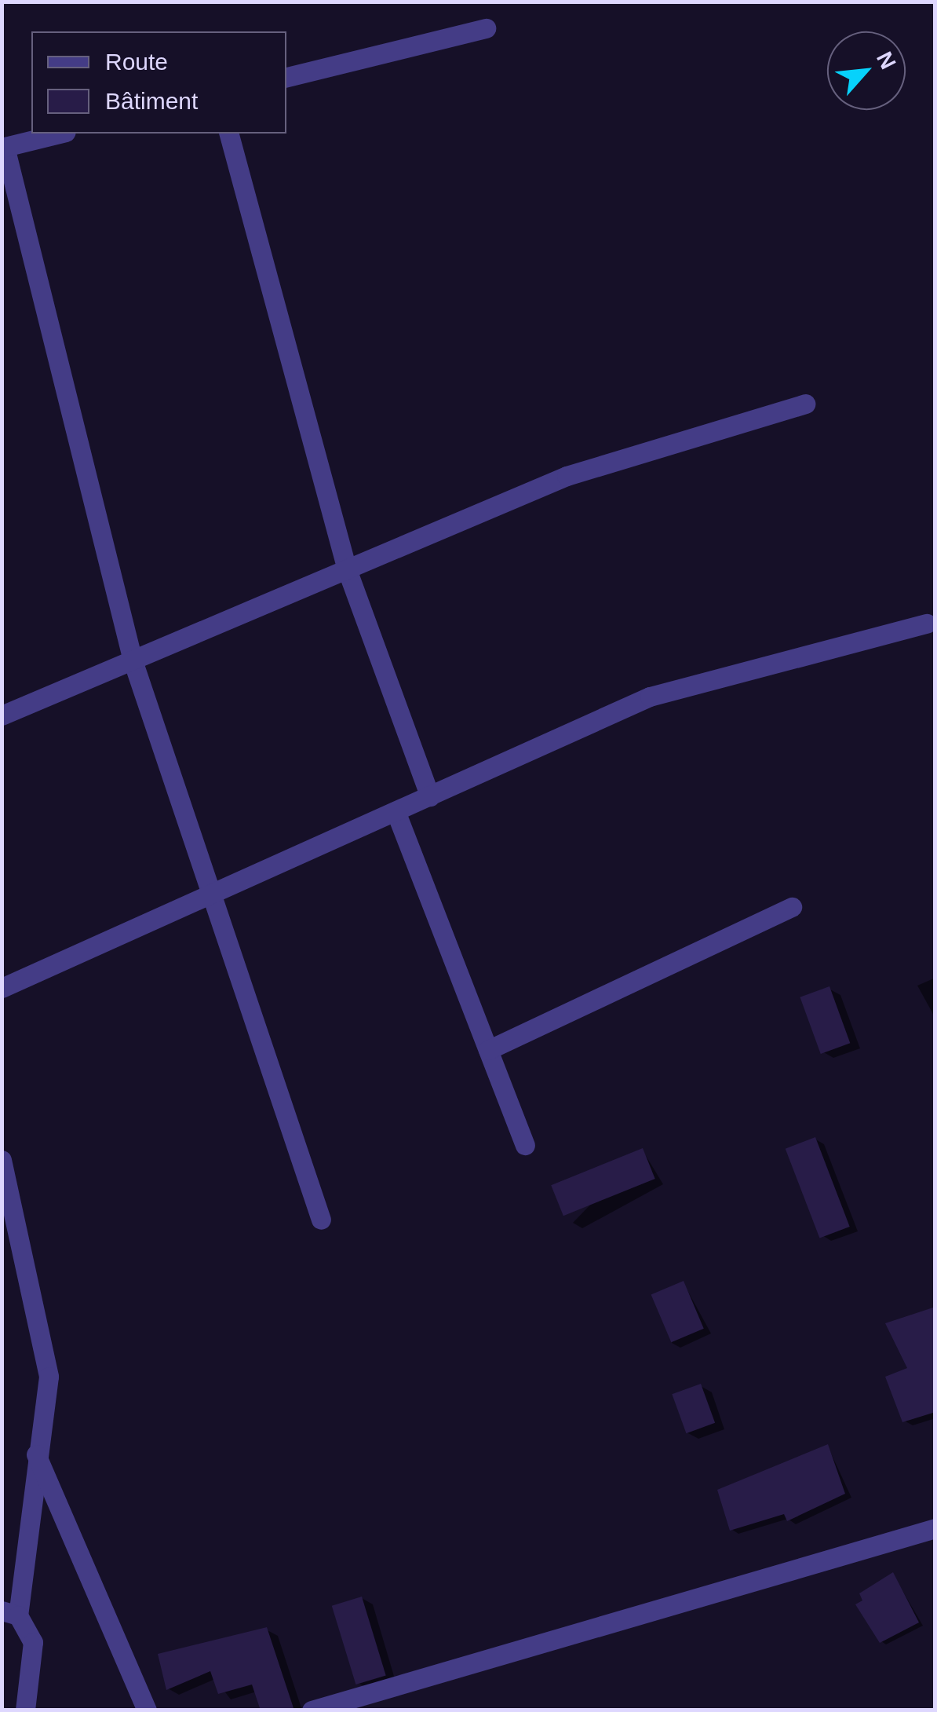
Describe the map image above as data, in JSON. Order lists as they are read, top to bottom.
{
  "legend": ["Route", "Bâtiment"],
  "north": "top right"
}
